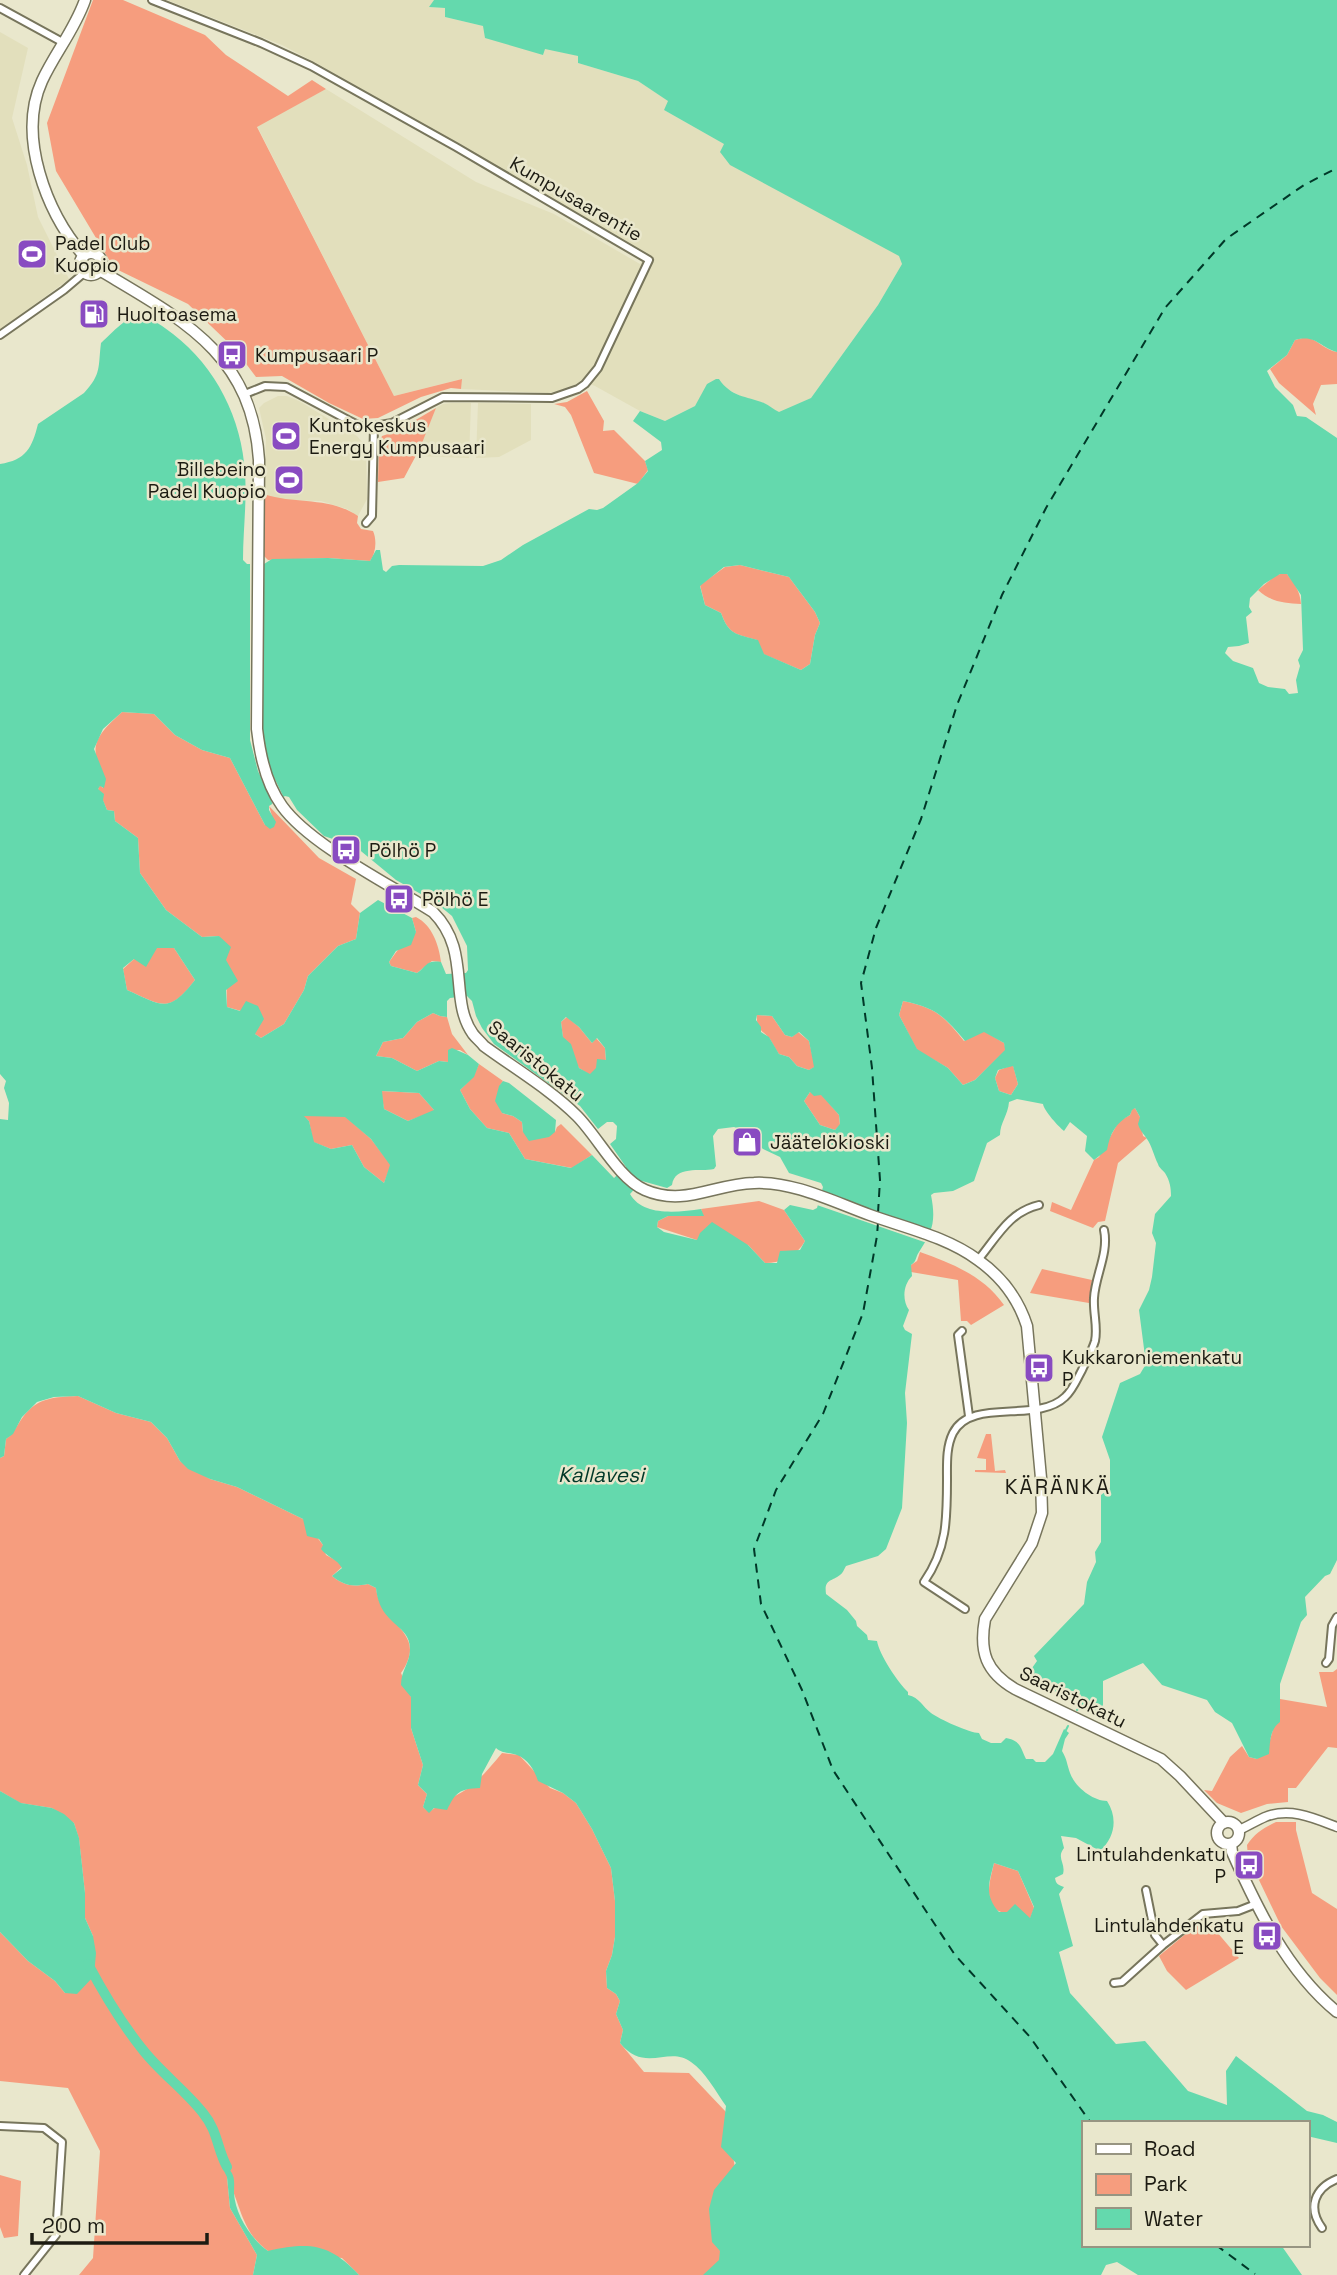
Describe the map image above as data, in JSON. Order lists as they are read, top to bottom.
{
  "streets": {
    "main road": ["Saaristokatu"],
    "street": ["Kumpusaarentie"]
  },
  "districts": ["KÄRÄNKÄ"],
  "water": ["Kallavesi"],
  "places": {
    "sports": ["Padel Club Kuopio", "Kuntokeskus Energy Kumpusaari", "Billebeino Padel Kuopio"],
    "fuel station": ["Huoltoasema"],
    "bus stop": [
      "Kumpusaari P",
      "Pölhö P",
      "Pölhö E",
      "Kukkaroniemenkatu P",
      "Lintulahdenkatu P",
      "Lintulahdenkatu E"
    ],
    "shop": ["Jäätelökioski"]
  },
  "legend": ["Road", "Park", "Water"],
  "scale_bar": "200 m"
}
